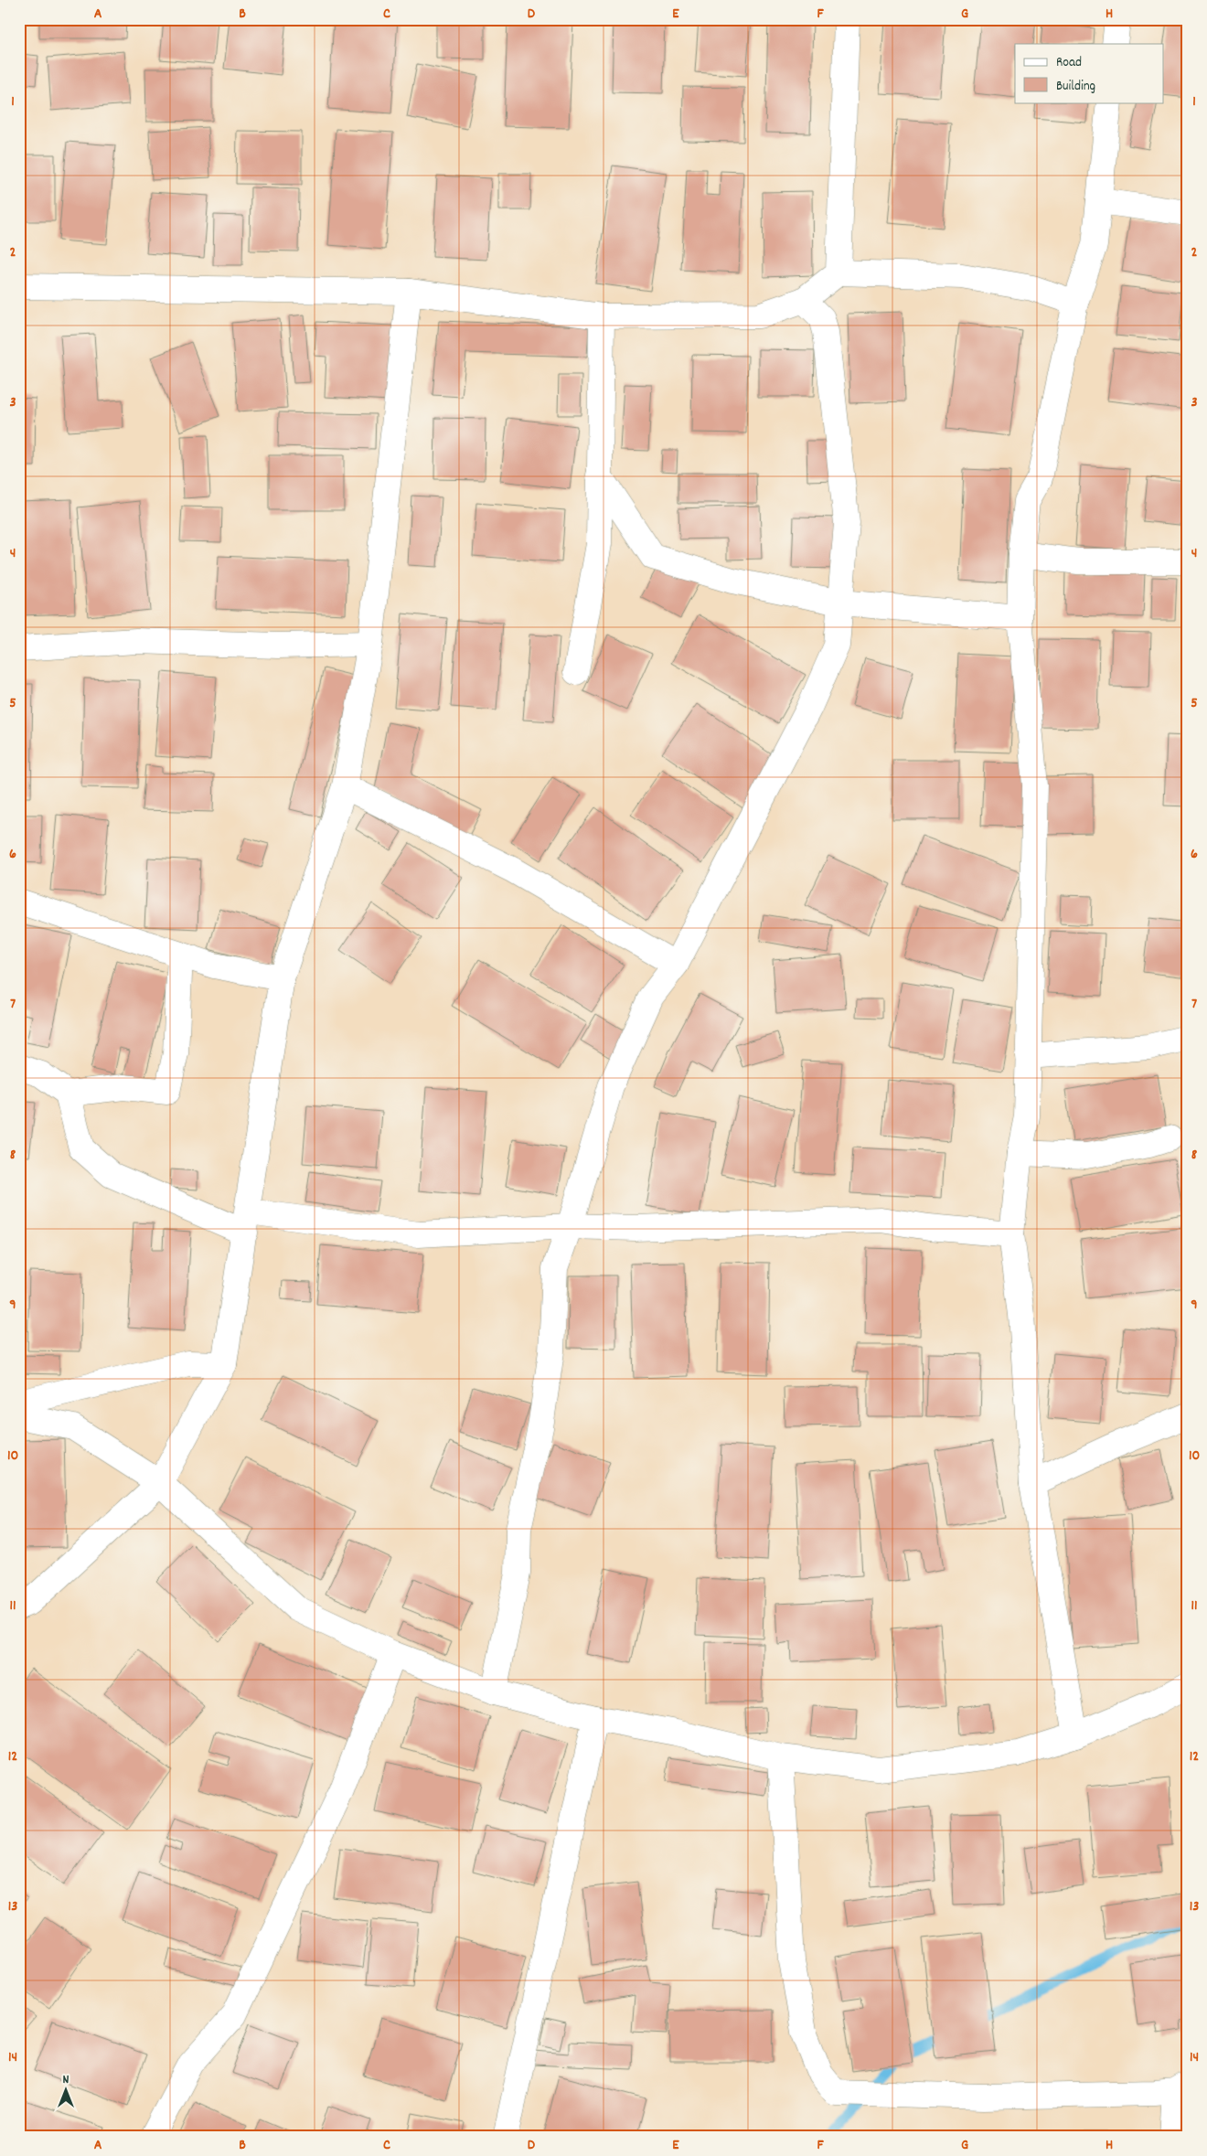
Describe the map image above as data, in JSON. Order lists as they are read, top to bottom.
{
  "legend": ["Road", "Building"],
  "north": "top",
  "grid": {
    "columns": [
      "A",
      "B",
      "C",
      "D",
      "E",
      "F",
      "G",
      "H"
    ],
    "rows": [
      "1",
      "2",
      "3",
      "4",
      "5",
      "6",
      "7",
      "8",
      "9",
      "10",
      "11",
      "12",
      "13",
      "14"
    ]
  }
}
